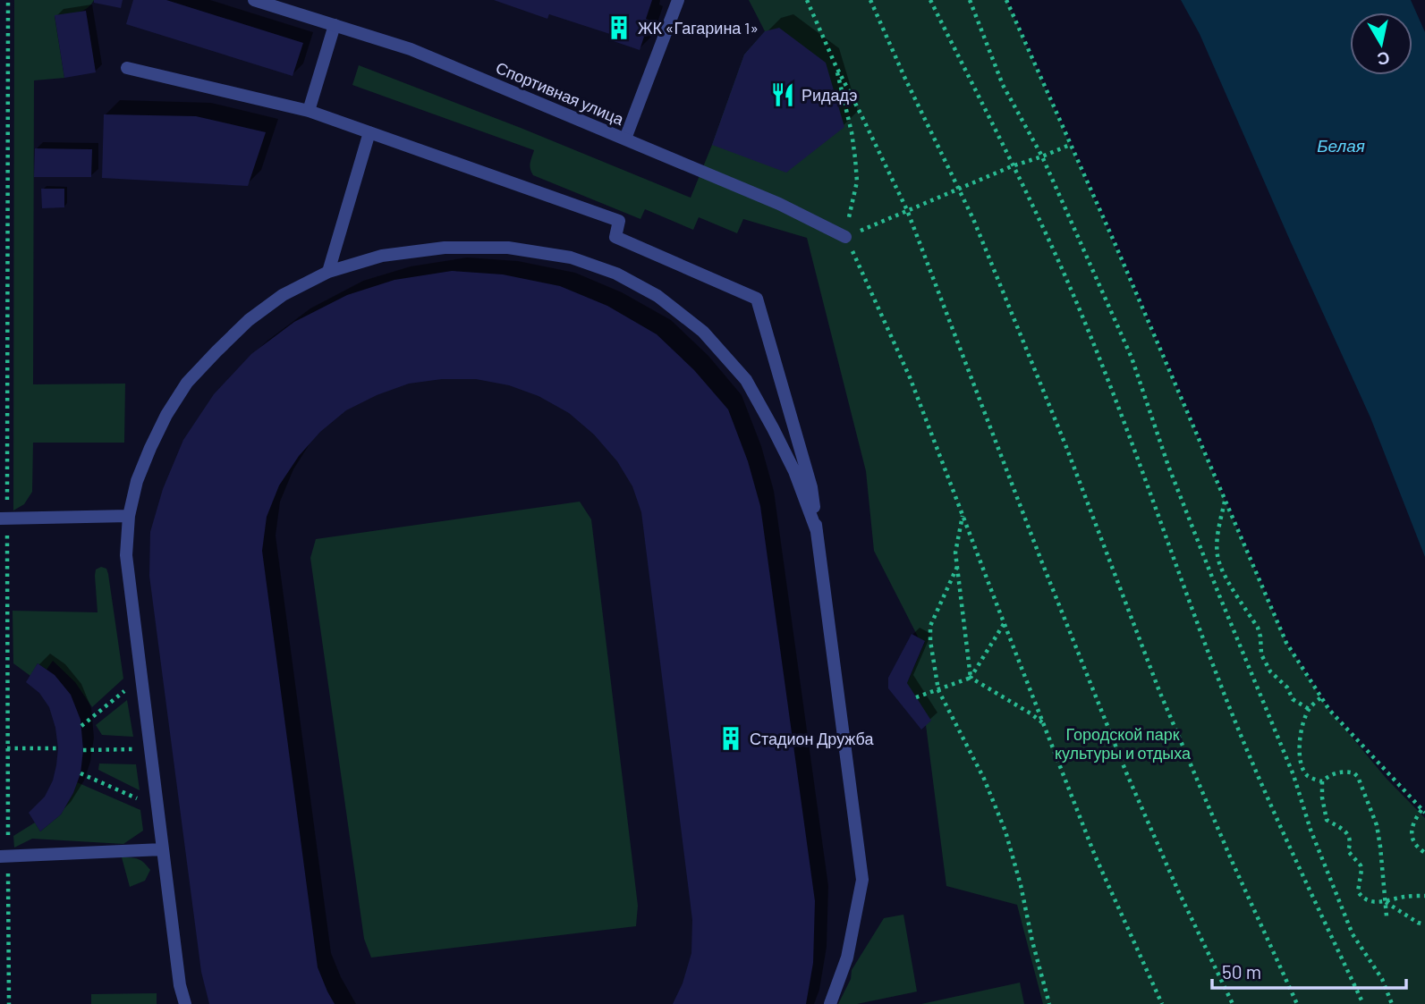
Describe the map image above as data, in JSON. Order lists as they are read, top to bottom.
{
  "streets": {
    "street": ["Спортивная улица"]
  },
  "water": ["Белая"],
  "parks": ["Городской парк культуры и отдыха"],
  "places": {
    "building": ["ЖК «Гагарина 1»", "Стадион Дружба"],
    "restaurant": ["Ридадэ"]
  },
  "scale_bar": "50 m",
  "north": "bottom"
}
